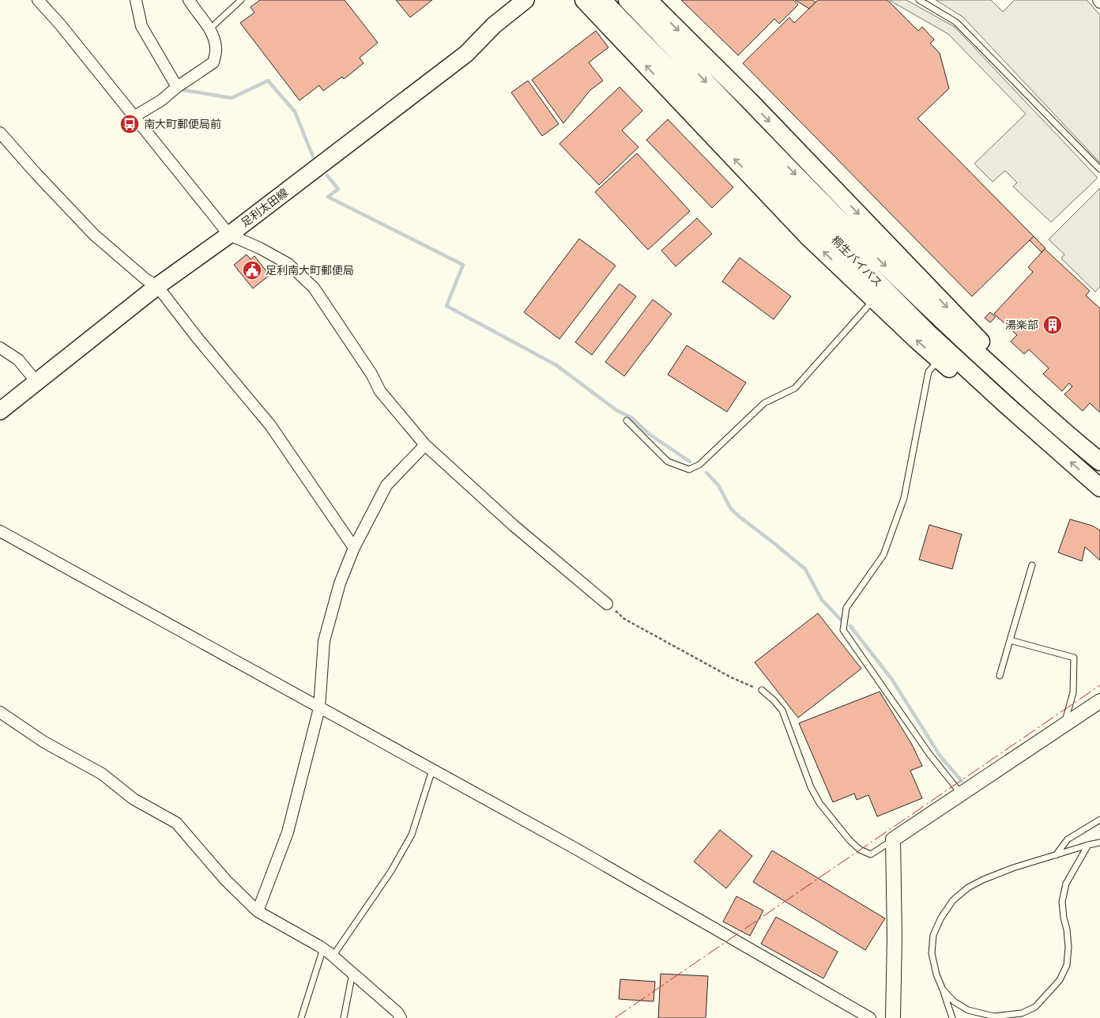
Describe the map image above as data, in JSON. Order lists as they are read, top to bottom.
{
  "streets": {
    "highway": ["桐生バイパス"],
    "main road": ["足利太田線"]
  },
  "places": {
    "bus stop": ["南大町郵便局前"],
    "public building": ["足利南大町郵便局"],
    "building": ["湯楽部"]
  }
}
